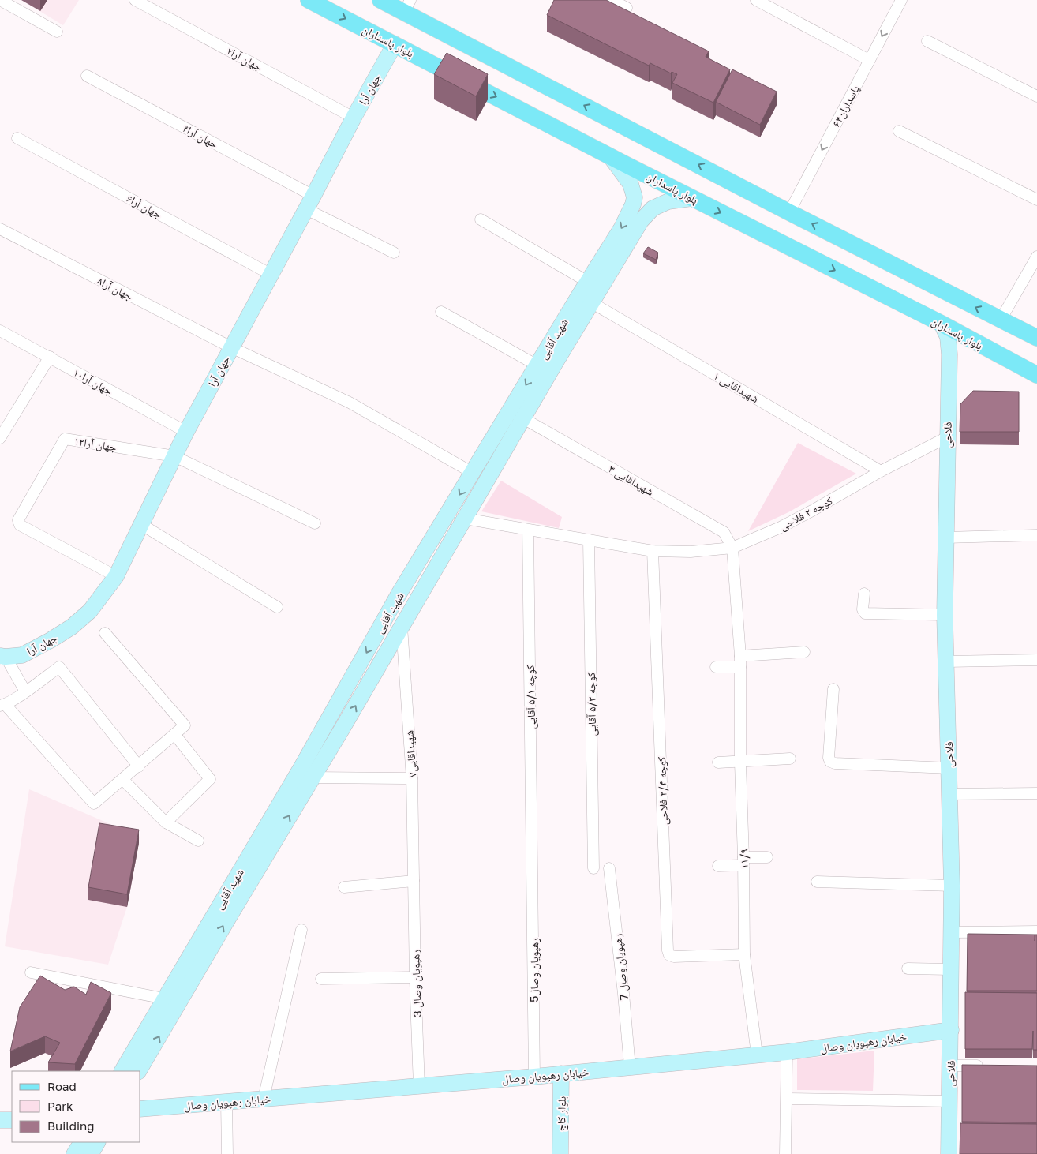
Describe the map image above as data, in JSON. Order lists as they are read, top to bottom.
{
  "streets": {
    "main road": ["بلوار پاسداران"],
    "street": [
      "جهان آرا۲",
      "جهان آرا",
      "پاسداران۶۴",
      "جهان آرا۴",
      "جهان آرا۶",
      "جهان آرا۸",
      "شهید آقایی",
      "جهان آرا۱۰",
      "۱ شهیداقایی",
      "فلاحی",
      "جهان آرا۱۲",
      "۳ شهیداقایی",
      "کوچه ۲ فلاحی",
      "کوچه ۵/۱ آقایی",
      "کوچه ۵/۳ آقایی",
      "شهیداقایی۷",
      "کوچه ۲/۴ فلاحی",
      "۱۱/۹",
      "7 رهپویان وصال",
      "رهپویان وصال5",
      "3 رهپویان وصال",
      "خیابان رهپویان وصال",
      "بلوار کاج"
    ]
  },
  "crossings": [
    ["بلوار پاسداران", "جهان آرا"],
    ["بلوار پاسداران", "شهید آقایی"],
    ["بلوار پاسداران", "فلاحی"],
    ["جهان آرا۲", "جهان آرا"],
    ["جهان آرا", "جهان آرا۴"],
    ["جهان آرا", "جهان آرا۶"],
    ["جهان آرا", "جهان آرا۸"],
    ["جهان آرا", "جهان آرا۱۰"],
    ["جهان آرا", "جهان آرا۱۲"],
    ["جهان آرا۸", "شهید آقایی"],
    ["شهید آقایی", "۱ شهیداقایی"],
    ["شهید آقایی", "۳ شهیداقایی"],
    ["شهید آقایی", "کوچه ۲ فلاحی"],
    ["شهید آقایی", "شهیداقایی۷"],
    ["۱ شهیداقایی", "کوچه ۲ فلاحی"],
    ["فلاحی", "کوچه ۲ فلاحی"],
    ["فلاحی", "خیابان رهپویان وصال"],
    ["۳ شهیداقایی", "کوچه ۲ فلاحی"],
    ["۳ شهیداقایی", "۱۱/۹"],
    ["کوچه ۲ فلاحی", "کوچه ۵/۱ آقایی"],
    ["کوچه ۲ فلاحی", "کوچه ۵/۳ آقایی"],
    ["کوچه ۲ فلاحی", "کوچه ۲/۴ فلاحی"],
    ["کوچه ۲ فلاحی", "۱۱/۹"],
    ["کوچه ۵/۱ آقایی", "رهپویان وصال5"],
    ["شهیداقایی۷", "3 رهپویان وصال"],
    ["کوچه ۲/۴ فلاحی", "۱۱/۹"],
    ["۱۱/۹", "خیابان رهپویان وصال"],
    ["7 رهپویان وصال", "خیابان رهپویان وصال"],
    ["رهپویان وصال5", "خیابان رهپویان وصال"],
    ["3 رهپویان وصال", "خیابان رهپویان وصال"],
    ["خیابان رهپویان وصال", "بلوار کاج"]
  ],
  "one_way": ["پاسداران۶۴"],
  "legend": ["Road", "Park", "Building"]
}
